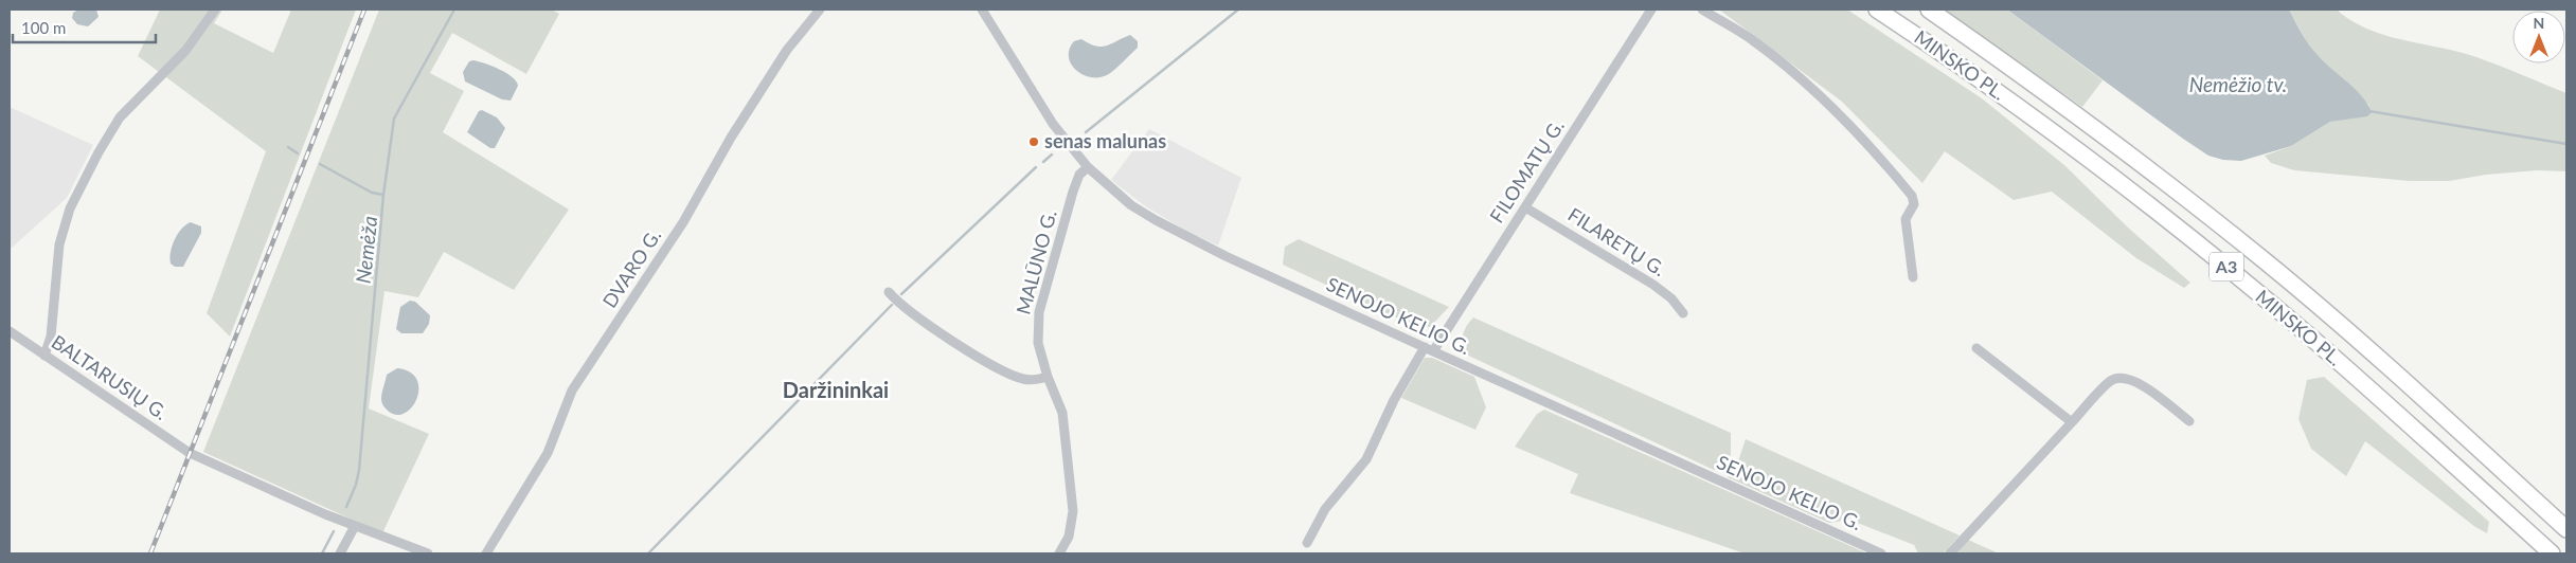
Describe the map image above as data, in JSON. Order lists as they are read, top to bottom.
{
  "streets": {
    "highway": ["MINSKO PL.", "A3"],
    "street": [
      "FILOMATŲ G.",
      "FILARETŲ G.",
      "MALŪNO G.",
      "DVARO G.",
      "SENOJO KELIO G.",
      "BALTARUSIŲ G."
    ]
  },
  "crossings": [
    ["FILOMATŲ G.", "FILARETŲ G."],
    ["FILOMATŲ G.", "SENOJO KELIO G."],
    ["MALŪNO G.", "SENOJO KELIO G."]
  ],
  "districts": ["Daržininkai"],
  "water": ["Nemėžio tv.", "Nemėža"],
  "places": ["senas malunas"],
  "scale_bar": "100 m",
  "north": "top"
}
